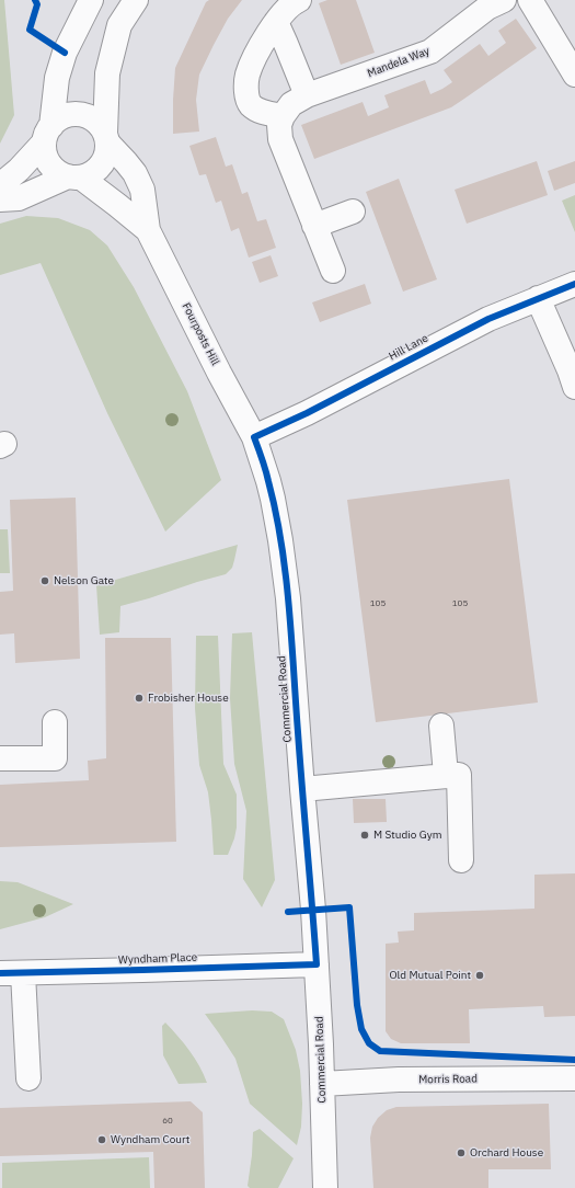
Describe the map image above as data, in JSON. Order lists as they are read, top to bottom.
{
  "streets": {
    "street": [
      "Mandela Way",
      "Fourposts Hill",
      "Hill Lane",
      "Commercial Road",
      "Wyndham Place",
      "Morris Road"
    ]
  },
  "crossings": [
    ["Fourposts Hill", "Hill Lane"],
    ["Fourposts Hill", "Commercial Road"],
    ["Hill Lane", "Commercial Road"],
    ["Commercial Road", "Wyndham Place"],
    ["Commercial Road", "Morris Road"]
  ],
  "places": [
    "Nelson Gate",
    "Frobisher House",
    "M Studio Gym",
    "Old Mutual Point",
    "Wyndham Court",
    "Orchard House"
  ],
  "house_numbers": ["105", "105", "60"]
}
